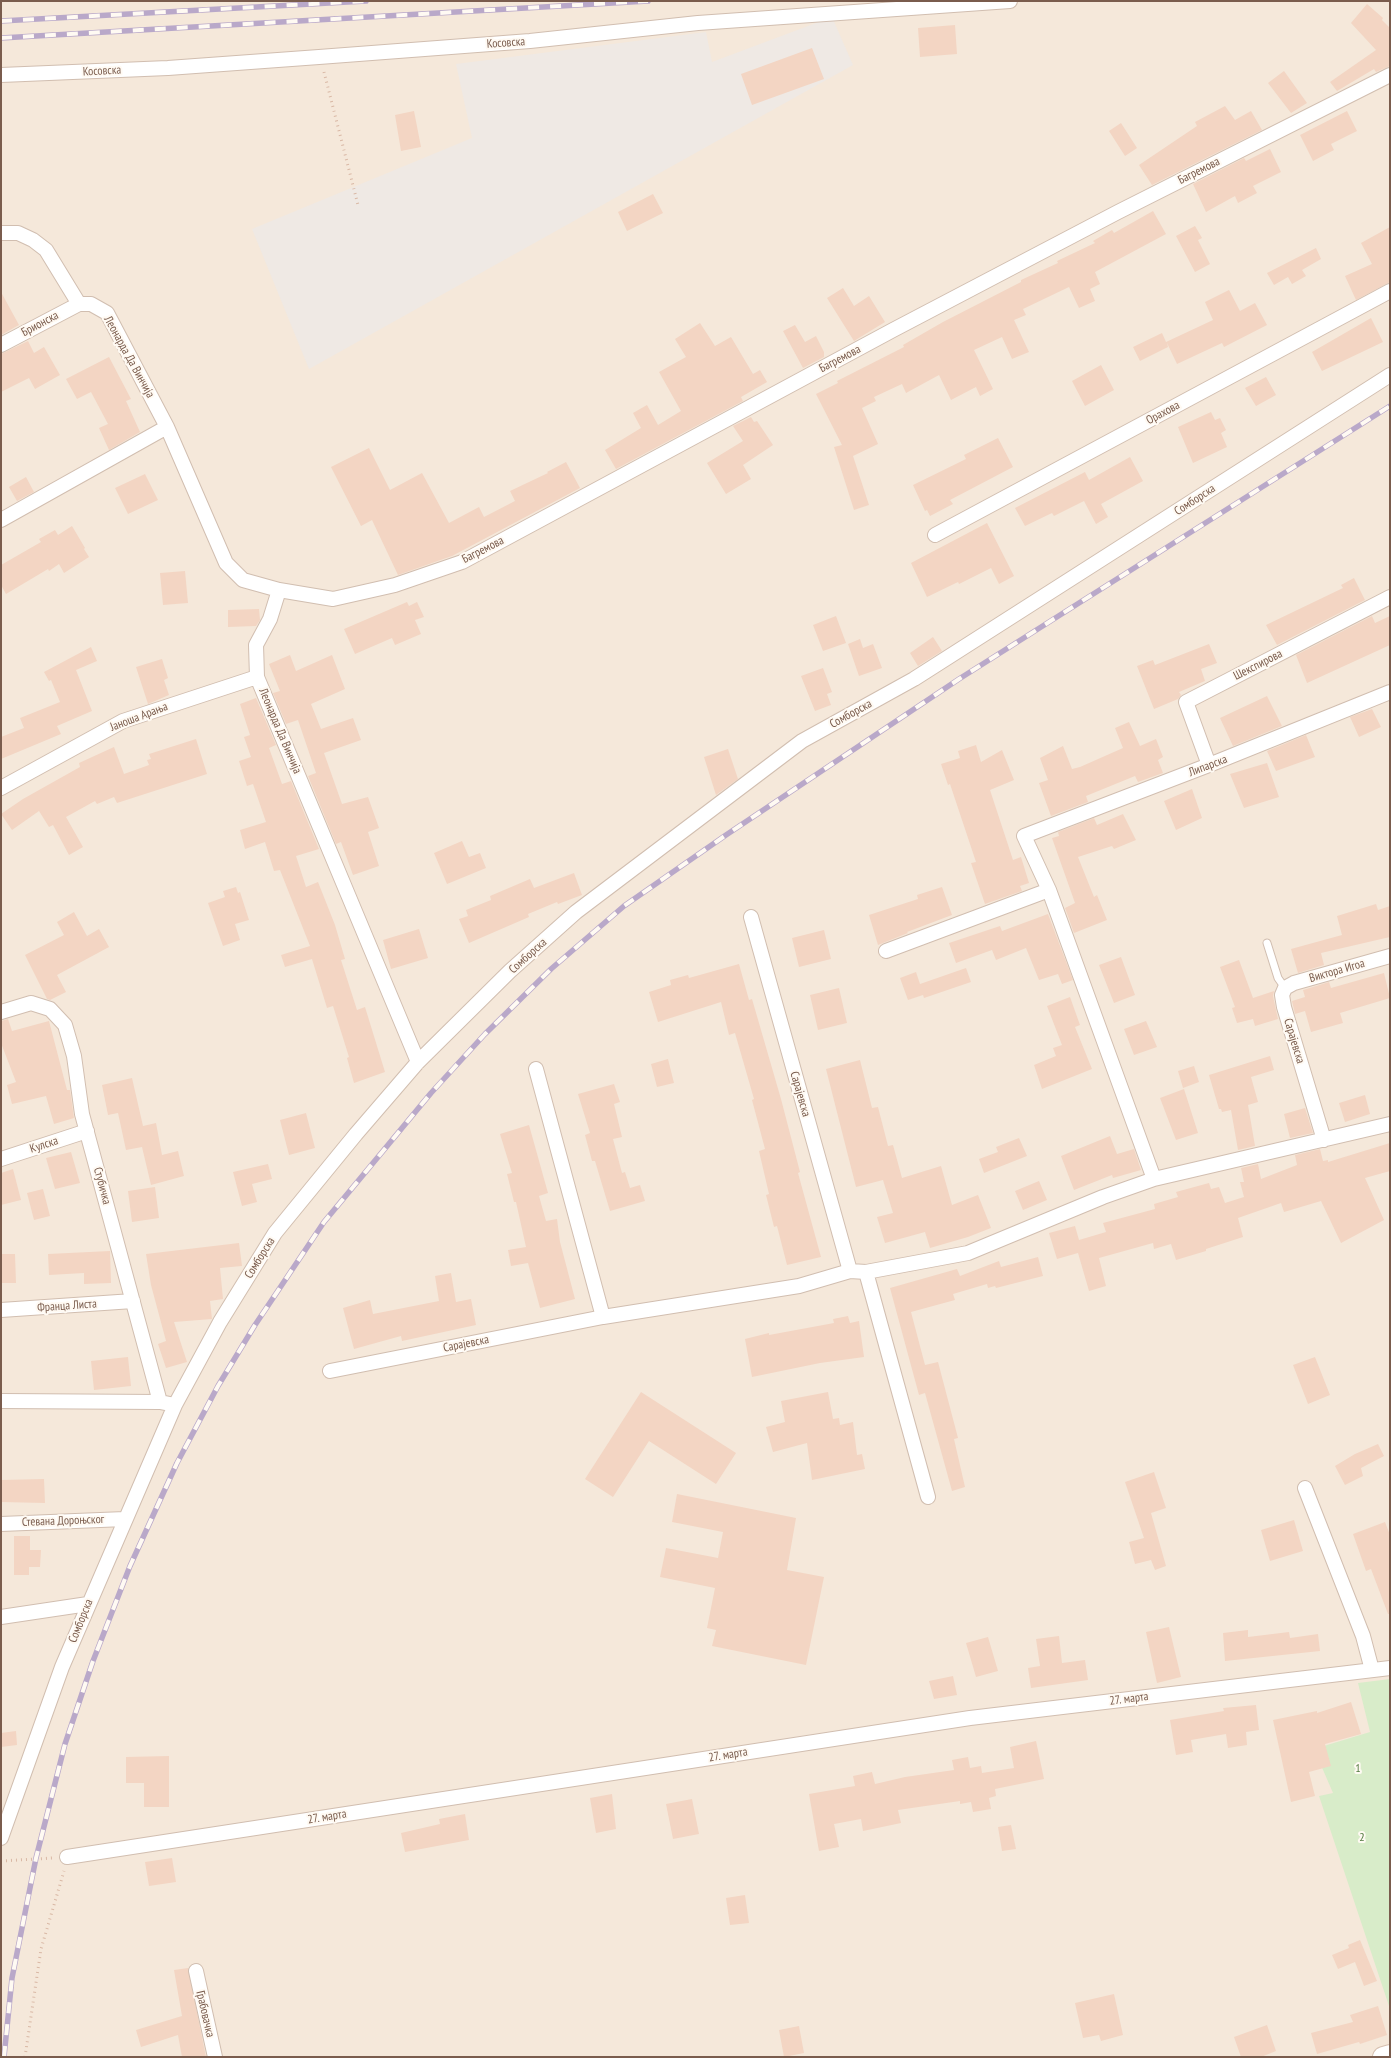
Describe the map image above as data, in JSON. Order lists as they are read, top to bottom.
{
  "streets": {
    "street": [
      "Косовска",
      "Багремова",
      "Брионска",
      "Леонарда Да Винчија",
      "Орахова",
      "Сомборска",
      "Шекспирова",
      "Јаноша Арања",
      "Липарска",
      "Виктора Игоа",
      "Сарајевска",
      "Кулска",
      "Стубичка",
      "Франца Листа",
      "Стевана Дороњског",
      "27. марта",
      "Грабовачка"
    ]
  },
  "crossings": [
    ["Багремова", "Леонарда Да Винчија"],
    ["Брионска", "Леонарда Да Винчија"],
    ["Леонарда Да Винчија", "Сомборска"],
    ["Леонарда Да Винчија", "Јаноша Арања"],
    ["Сомборска", "Стевана Дороњског"],
    ["Шекспирова", "Липарска"],
    ["Виктора Игоа", "Сарајевска"],
    ["Кулска", "Стубичка"],
    ["Стубичка", "Франца Листа"]
  ],
  "parks": ["1", "2"]
}
